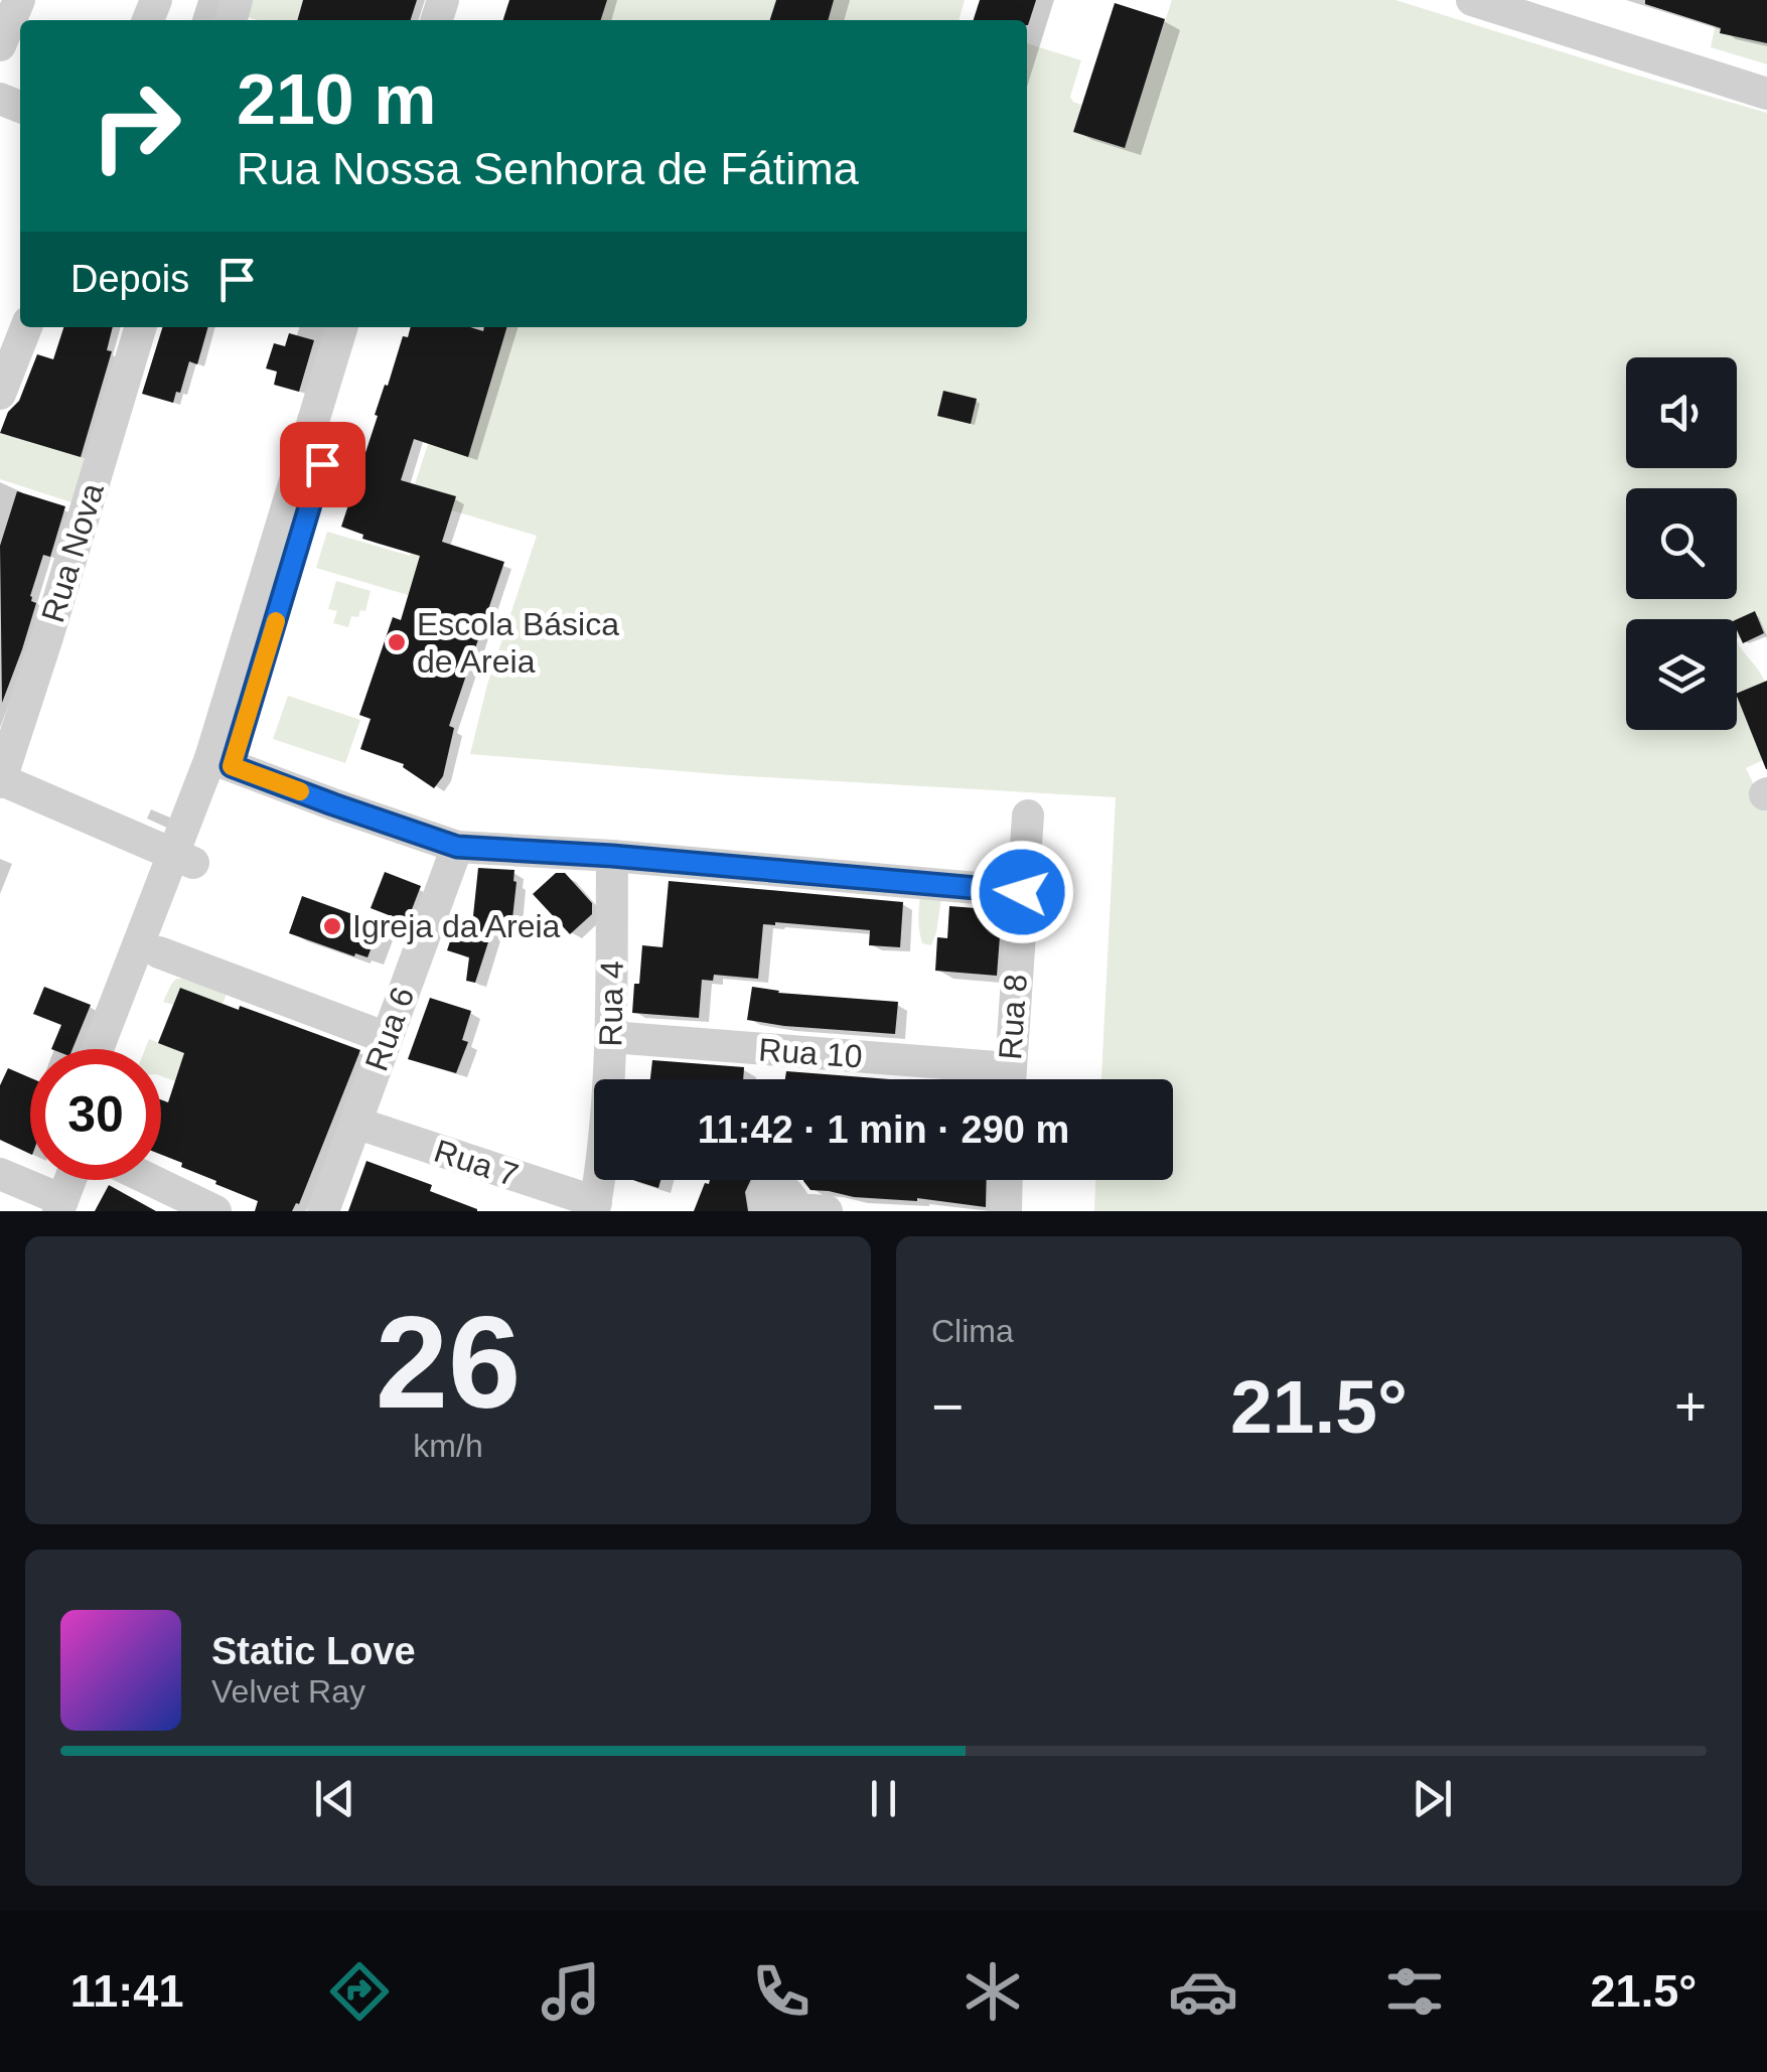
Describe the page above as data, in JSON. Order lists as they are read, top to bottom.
{
  "streets": {
    "street": [
      "Rua Nova",
      "Rua 4",
      "Rua 8",
      "Rua 6",
      "Rua 10",
      "Rua 7"
    ]
  },
  "crossings": [
    ["Rua 4", "Rua 10"],
    ["Rua 4", "Rua 7"],
    ["Rua 6", "Rua 7"]
  ],
  "places": ["Escola Básica de Areia", "Igreja da Areia"],
  "page": {
    "turn": ["210 m", "Rua Nossa Senhora de Fátima"],
    "then": "Depois",
    "limit": "30",
    "trip": "11:42 · 1 min · 290 m",
    "tile": [
      ["26", "km/h"],
      "Clima"
    ],
    "heat": ["−", "21.5°", "+"],
    "song": ["Static Love", "Velvet Ray"],
    "tabs": ["11:41", "21.5°"]
  }
}
